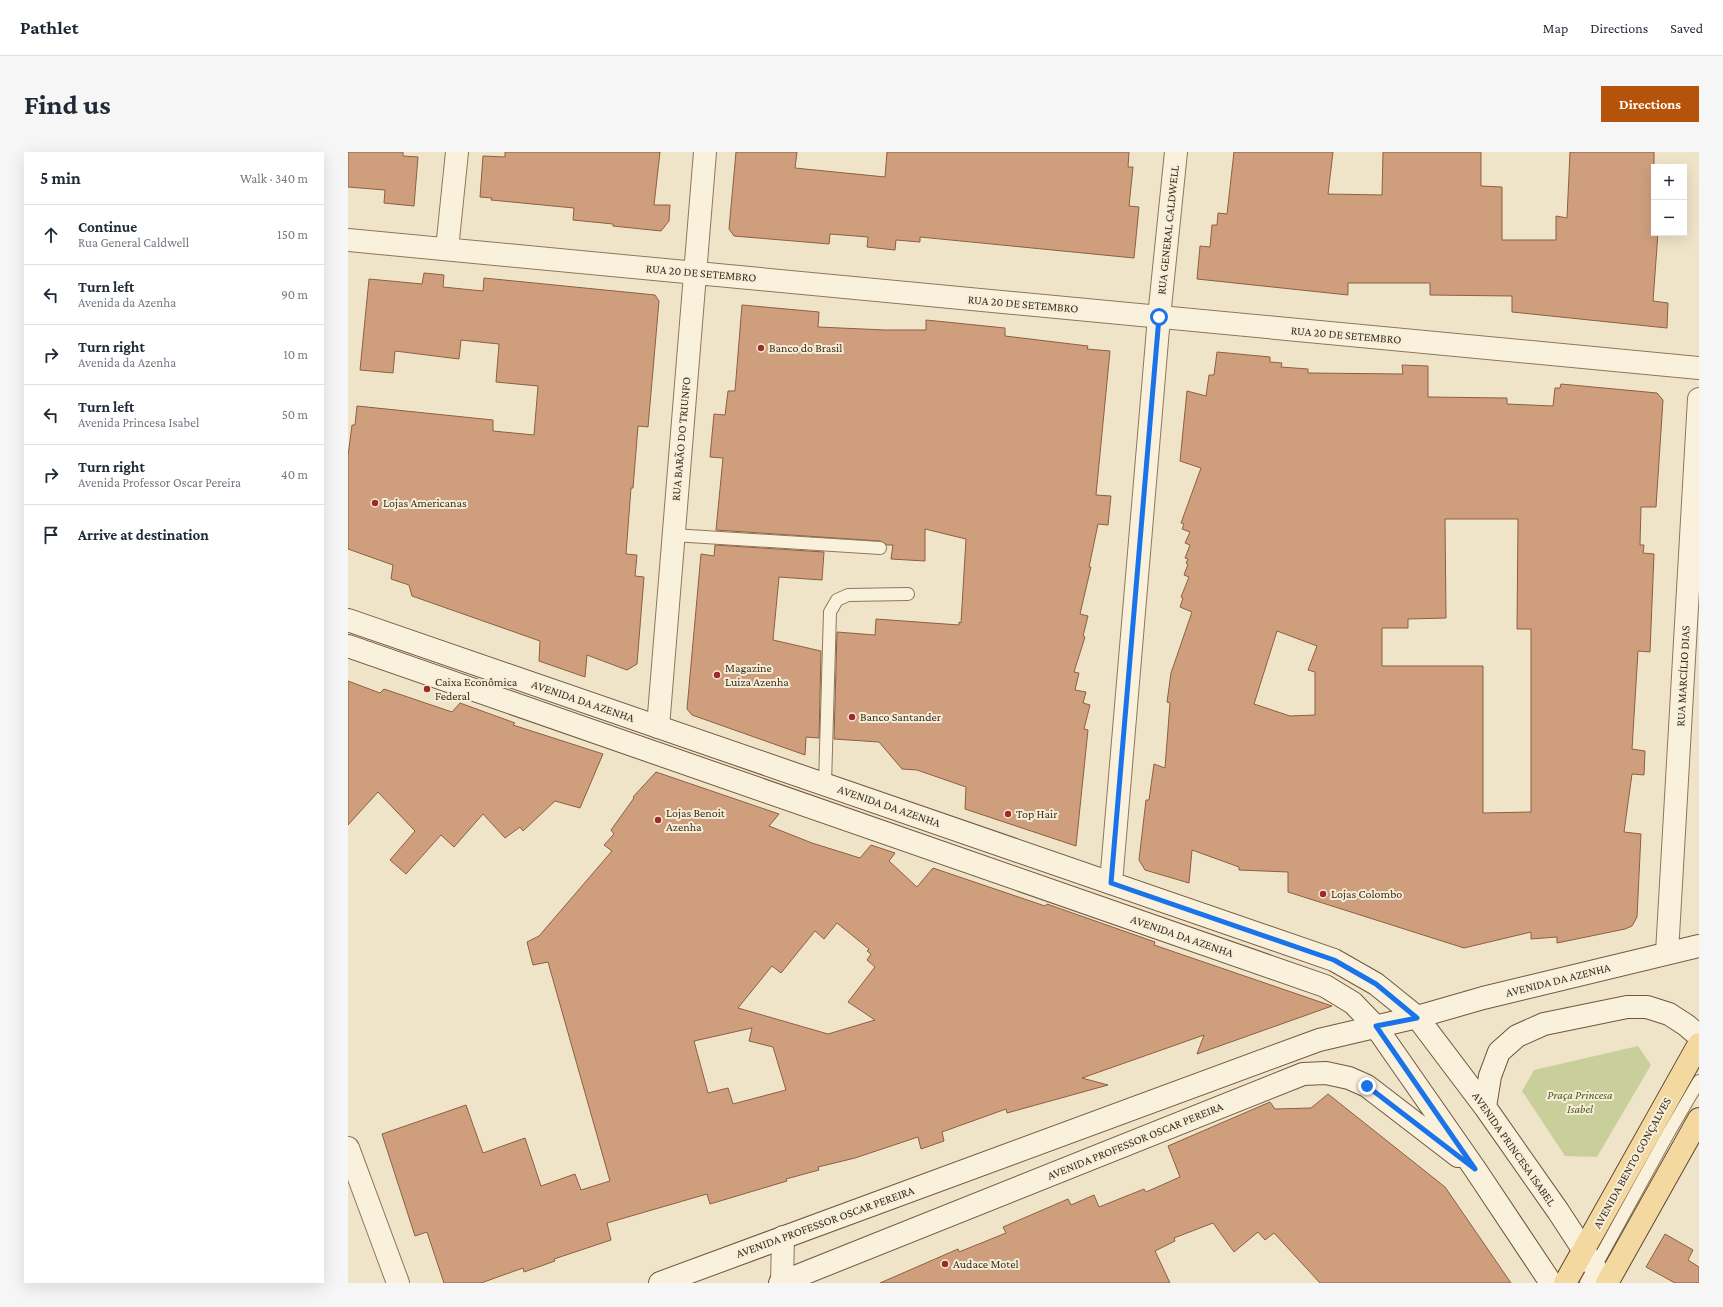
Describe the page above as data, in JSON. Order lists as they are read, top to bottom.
{
  "streets": {
    "main road": [
      "RUA GENERAL CALDWELL",
      "RUA 20 DE SETEMBRO",
      "RUA BARÃO DO TRIUNFO",
      "RUA MARCÍLIO DIAS",
      "AVENIDA DA AZENHA",
      "AVENIDA PROFESSOR OSCAR PEREIRA",
      "AVENIDA PRINCESA ISABEL",
      "AVENIDA BENTO GONÇALVES"
    ]
  },
  "crossings": [
    ["RUA GENERAL CALDWELL", "RUA 20 DE SETEMBRO"],
    ["RUA GENERAL CALDWELL", "AVENIDA DA AZENHA"],
    ["RUA 20 DE SETEMBRO", "RUA BARÃO DO TRIUNFO"],
    ["RUA BARÃO DO TRIUNFO", "AVENIDA DA AZENHA"],
    ["RUA MARCÍLIO DIAS", "AVENIDA DA AZENHA"],
    ["AVENIDA DA AZENHA", "AVENIDA PROFESSOR OSCAR PEREIRA"],
    ["AVENIDA DA AZENHA", "AVENIDA PRINCESA ISABEL"],
    ["AVENIDA PRINCESA ISABEL", "AVENIDA BENTO GONÇALVES"]
  ],
  "parks": ["Praça Princesa Isabel"],
  "places": [
    "Banco do Brasil",
    "Lojas Americanas",
    "Magazine Luiza Azenha",
    "Caixa Econômica Federal",
    "Banco Santander",
    "Top Hair",
    "Lojas Benoit Azenha",
    "Lojas Colombo",
    "Audace Motel"
  ],
  "page": {
    "header": "Pathlet",
    "nav": ["Map", "Directions", "Saved"],
    "buttons": "Directions",
    "title": "Find us",
    "heading": ["5 min", "Walk · 340 m"],
    "map_buttons": ["+", "−"],
    "list": [
      ["Continue", "Rua General Caldwell", "150 m"],
      ["Turn left", "Avenida da Azenha", "90 m"],
      ["Turn right", "Avenida da Azenha", "10 m"],
      ["Turn left", "Avenida Princesa Isabel", "50 m"],
      ["Turn right", "Avenida Professor Oscar Pereira", "40 m"],
      "Arrive at destination"
    ]
  }
}
